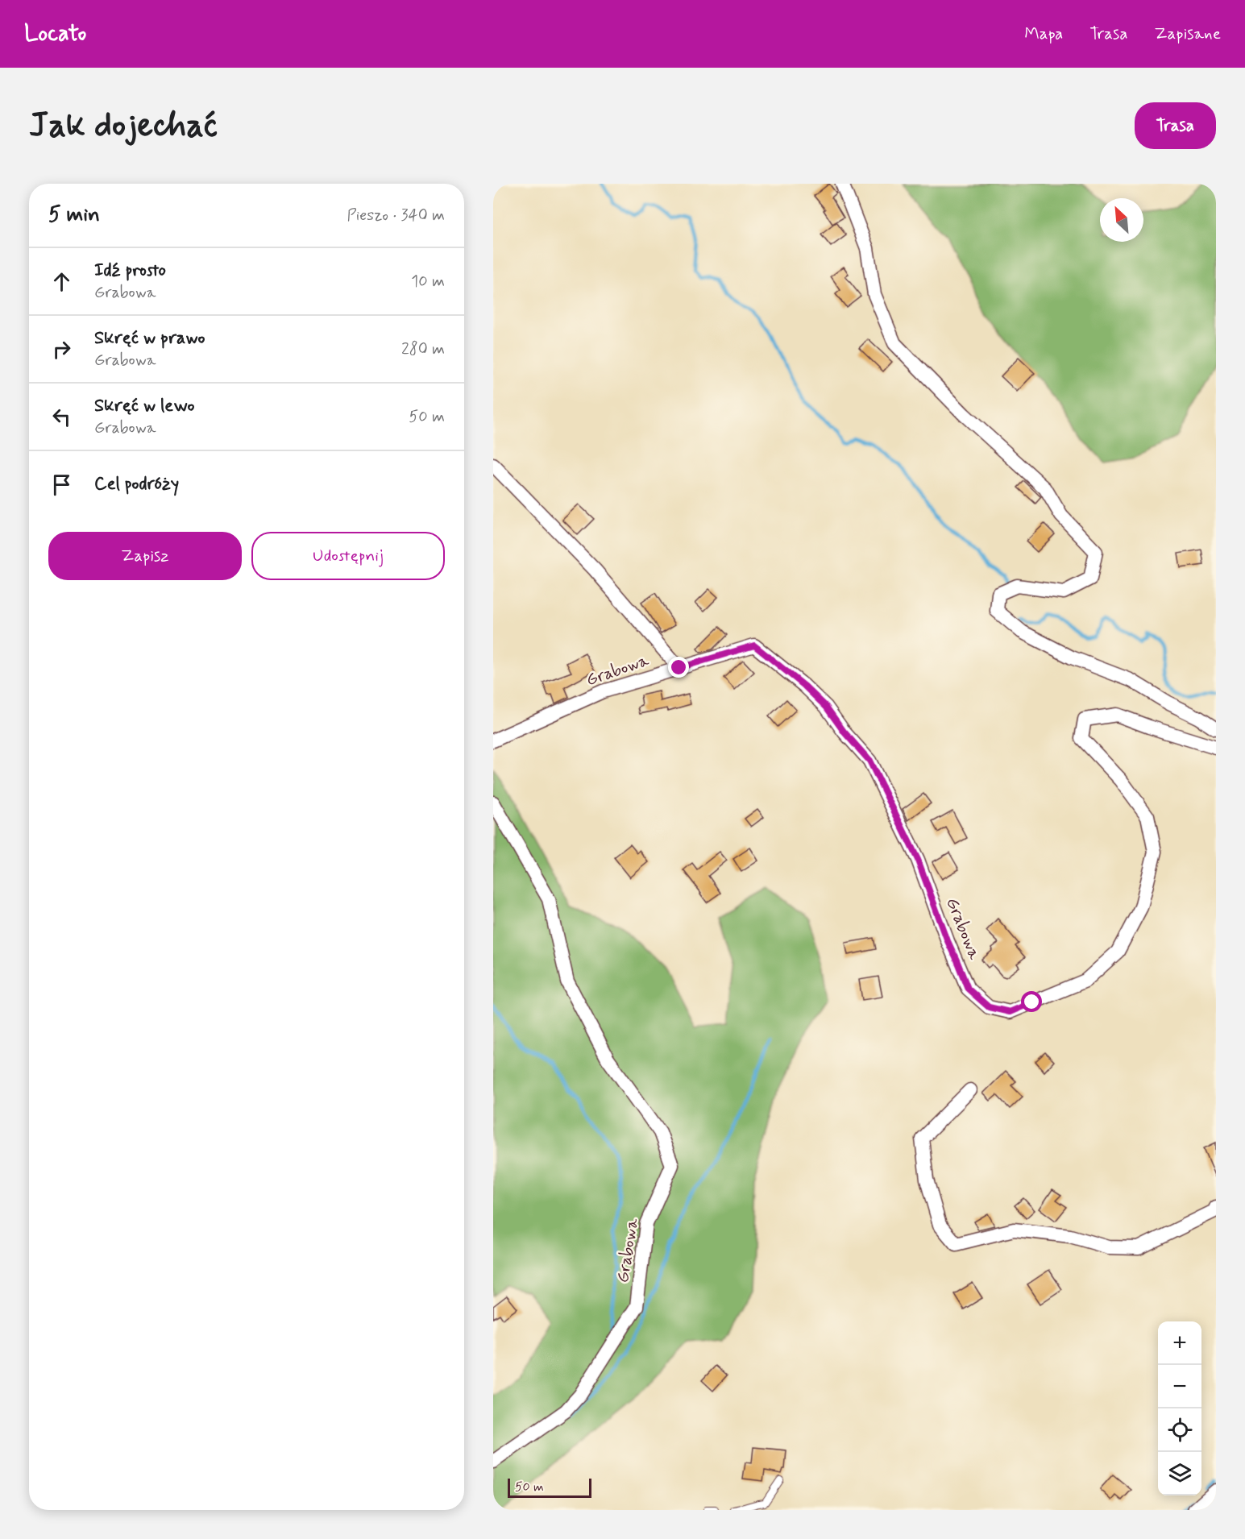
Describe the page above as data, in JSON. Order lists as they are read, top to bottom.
{
  "streets": {
    "street": ["Grabowa"]
  },
  "scale_bar": "50 m",
  "north": "top left",
  "page": {
    "header": "Locato",
    "nav": ["Mapa", "Trasa", "Zapisane"],
    "buttons": [
      "Trasa",
      ["Zapisz", "Udostępnij"]
    ],
    "title": "Jak dojechać",
    "heading": ["5 min", "Pieszo · 340 m"],
    "list": [
      ["Idź prosto", "Grabowa", "10 m"],
      ["Skręć w prawo", "Grabowa", "280 m"],
      ["Skręć w lewo", "Grabowa", "50 m"],
      "Cel podróży"
    ],
    "map_buttons": ["+", "−"],
    "scale": "50 m"
  }
}
